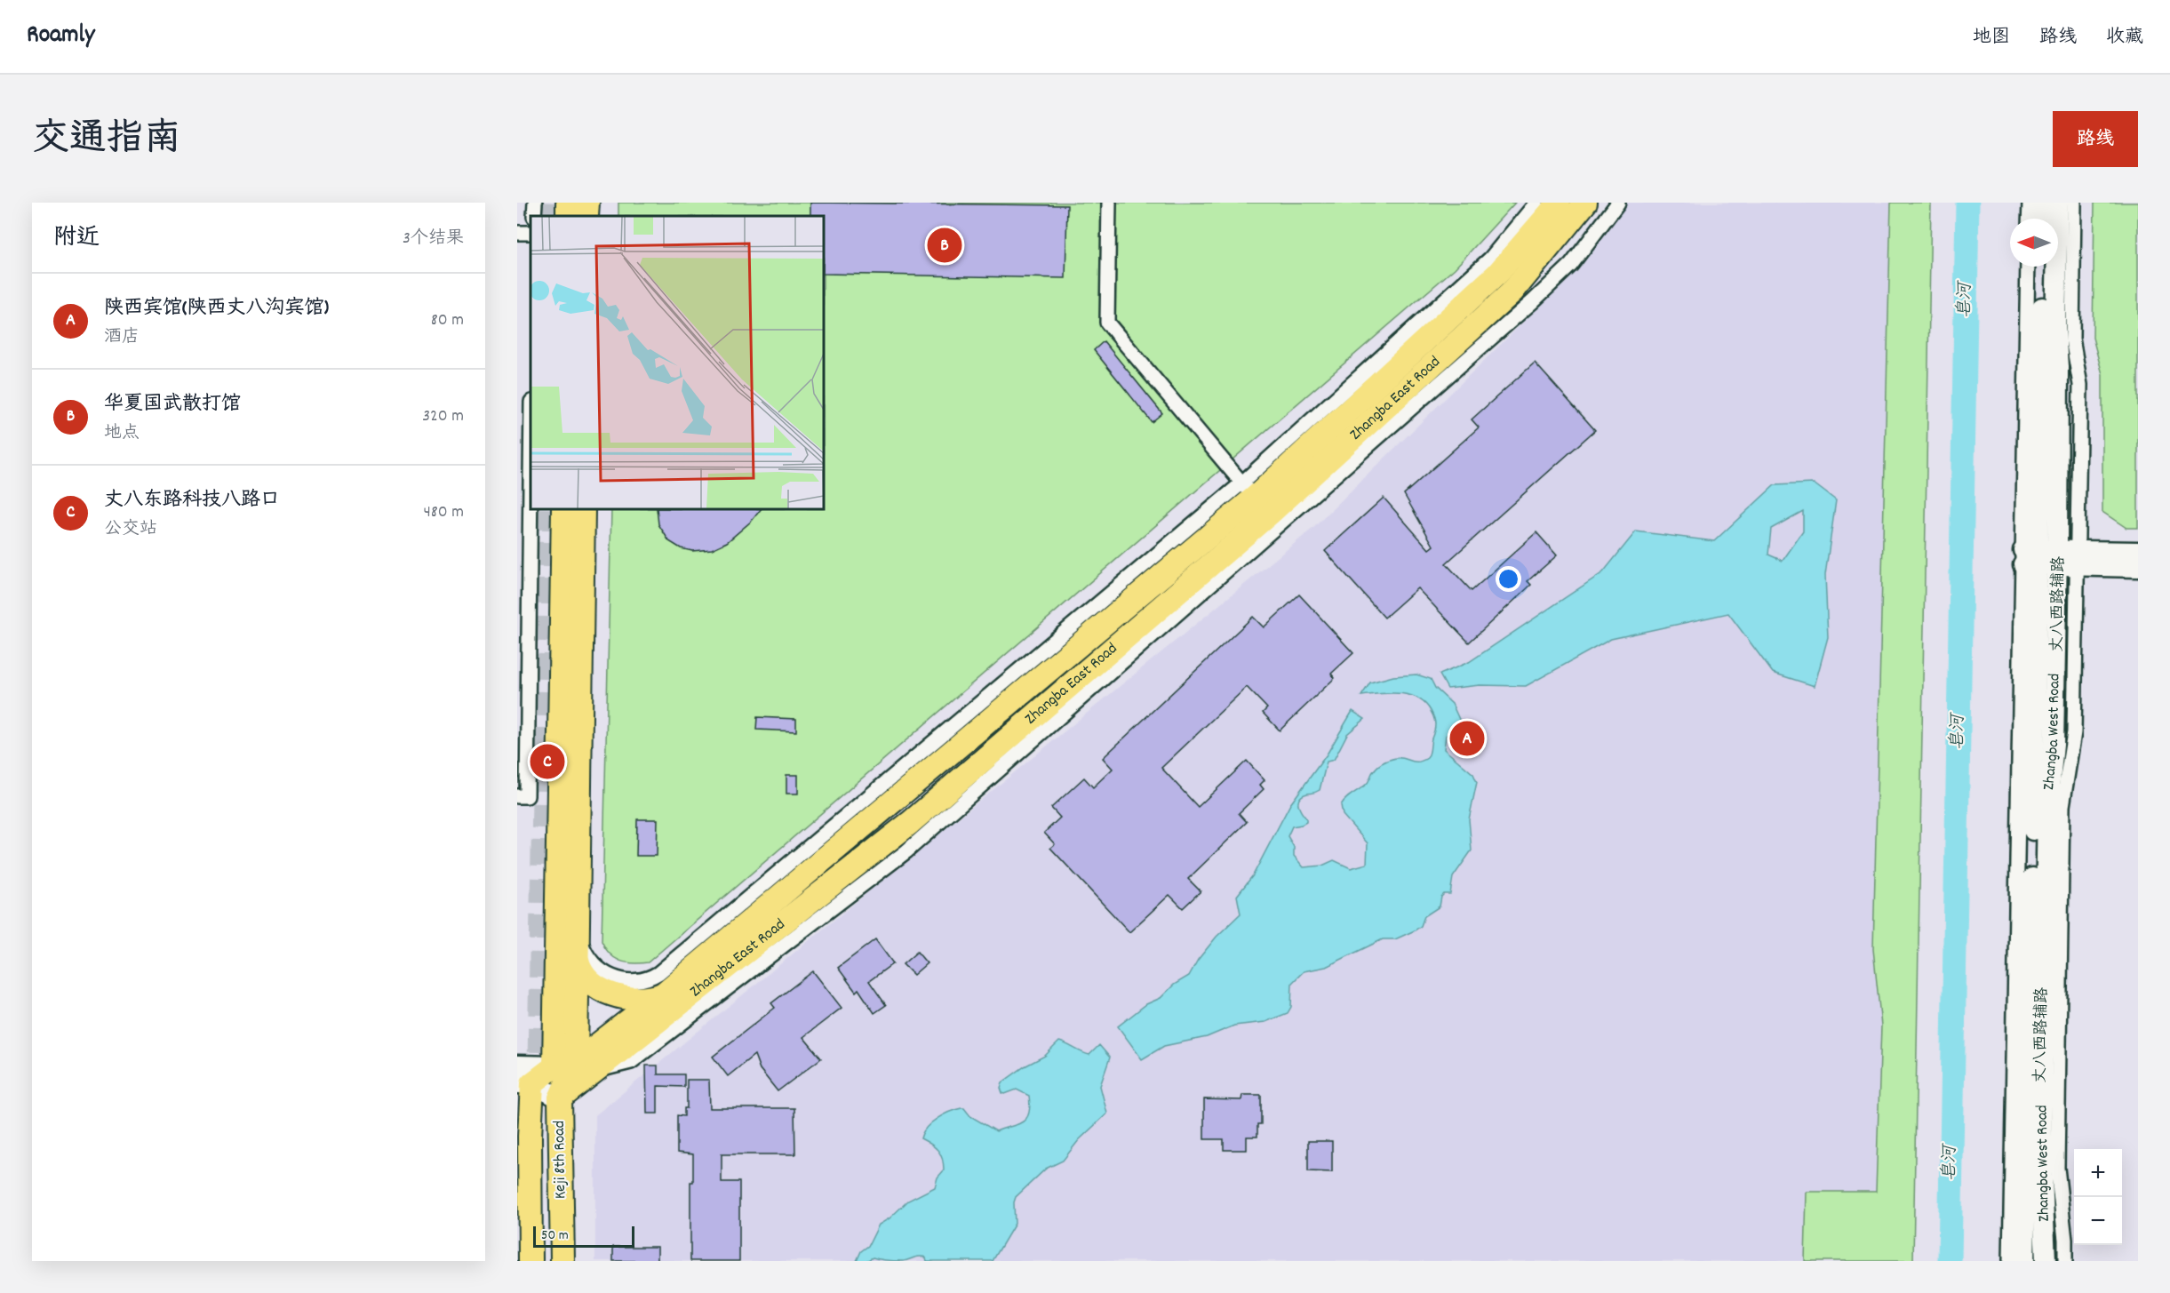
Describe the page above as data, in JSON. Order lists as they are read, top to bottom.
{
  "streets": {
    "main road": ["Zhangba East Road", "Zhangba West Road", "Keji 8th Road"],
    "street": ["丈八西路辅路"]
  },
  "crossings": [
    ["Zhangba East Road", "Keji 8th Road"],
    ["丈八西路辅路", "Zhangba West Road"]
  ],
  "water": ["皂河"],
  "scale_bar": "50 m",
  "north": "left",
  "page": {
    "header": "Roamly",
    "nav": ["地图", "路线", "收藏"],
    "title": "交通指南",
    "buttons": "路线",
    "heading": ["附近", "3个结果"],
    "pins": ["B", "A", "C"],
    "list": [
      {
        "mark": "A",
        "name": "陕西宾馆(陕西丈八沟宾馆)",
        "note": "酒店",
        "value": "80 m"
      },
      {
        "mark": "B",
        "name": "华夏国武散打馆",
        "note": "地点",
        "value": "320 m"
      },
      {
        "mark": "C",
        "name": "丈八东路科技八路口",
        "note": "公交站",
        "value": "480 m"
      }
    ],
    "map_buttons": ["+", "−"],
    "scale": "50 m"
  }
}
